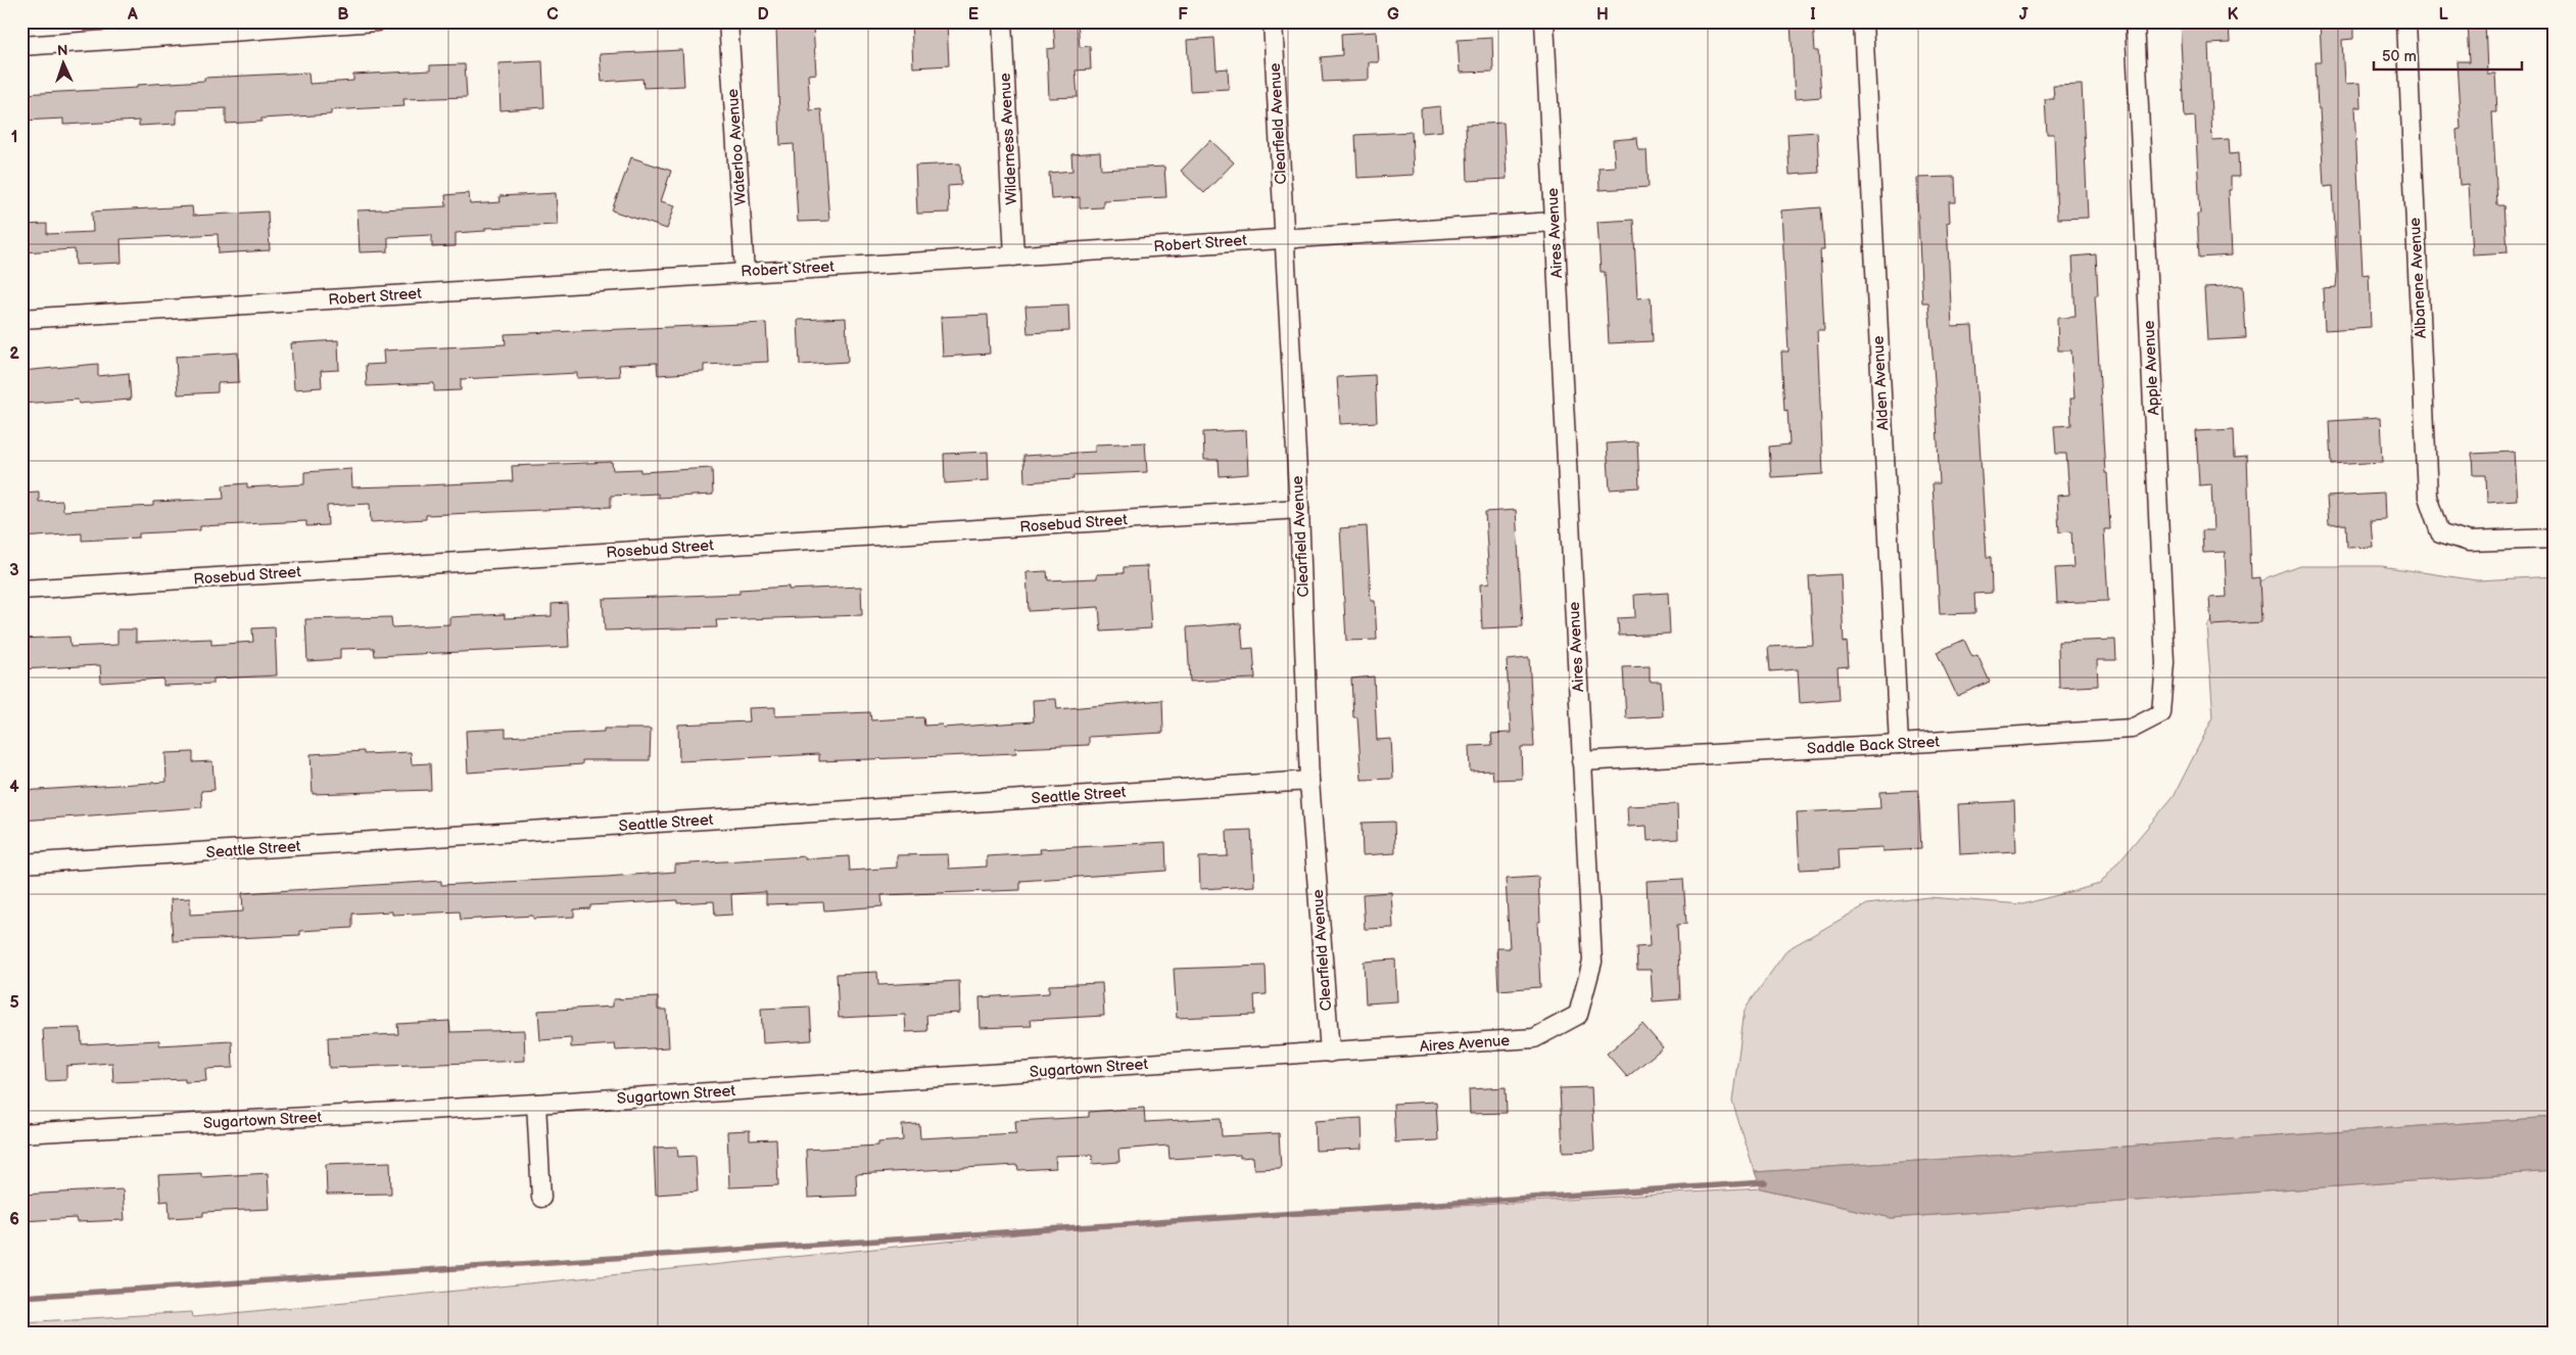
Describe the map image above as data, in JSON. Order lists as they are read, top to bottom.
{
  "streets": {
    "street": [
      "Clearfield Avenue",
      "Wilderness Avenue",
      "Waterloo Avenue",
      "Aires Avenue",
      "Robert Street",
      "Albanene Avenue",
      "Apple Avenue",
      "Alden Avenue",
      "Rosebud Street",
      "Saddle Back Street",
      "Seattle Street",
      "Sugartown Street"
    ]
  },
  "crossings": [
    ["Clearfield Avenue", "Aires Avenue"],
    ["Clearfield Avenue", "Robert Street"],
    ["Clearfield Avenue", "Rosebud Street"],
    ["Clearfield Avenue", "Seattle Street"],
    ["Clearfield Avenue", "Sugartown Street"],
    ["Wilderness Avenue", "Robert Street"],
    ["Waterloo Avenue", "Robert Street"],
    ["Aires Avenue", "Robert Street"],
    ["Aires Avenue", "Saddle Back Street"],
    ["Aires Avenue", "Sugartown Street"],
    ["Apple Avenue", "Saddle Back Street"],
    ["Alden Avenue", "Saddle Back Street"]
  ],
  "scale_bar": "50 m",
  "north": "top",
  "grid": {
    "columns": [
      "A",
      "B",
      "C",
      "D",
      "E",
      "F",
      "G",
      "H",
      "I",
      "J",
      "K",
      "L"
    ],
    "rows": [
      "1",
      "2",
      "3",
      "4",
      "5",
      "6"
    ]
  }
}
